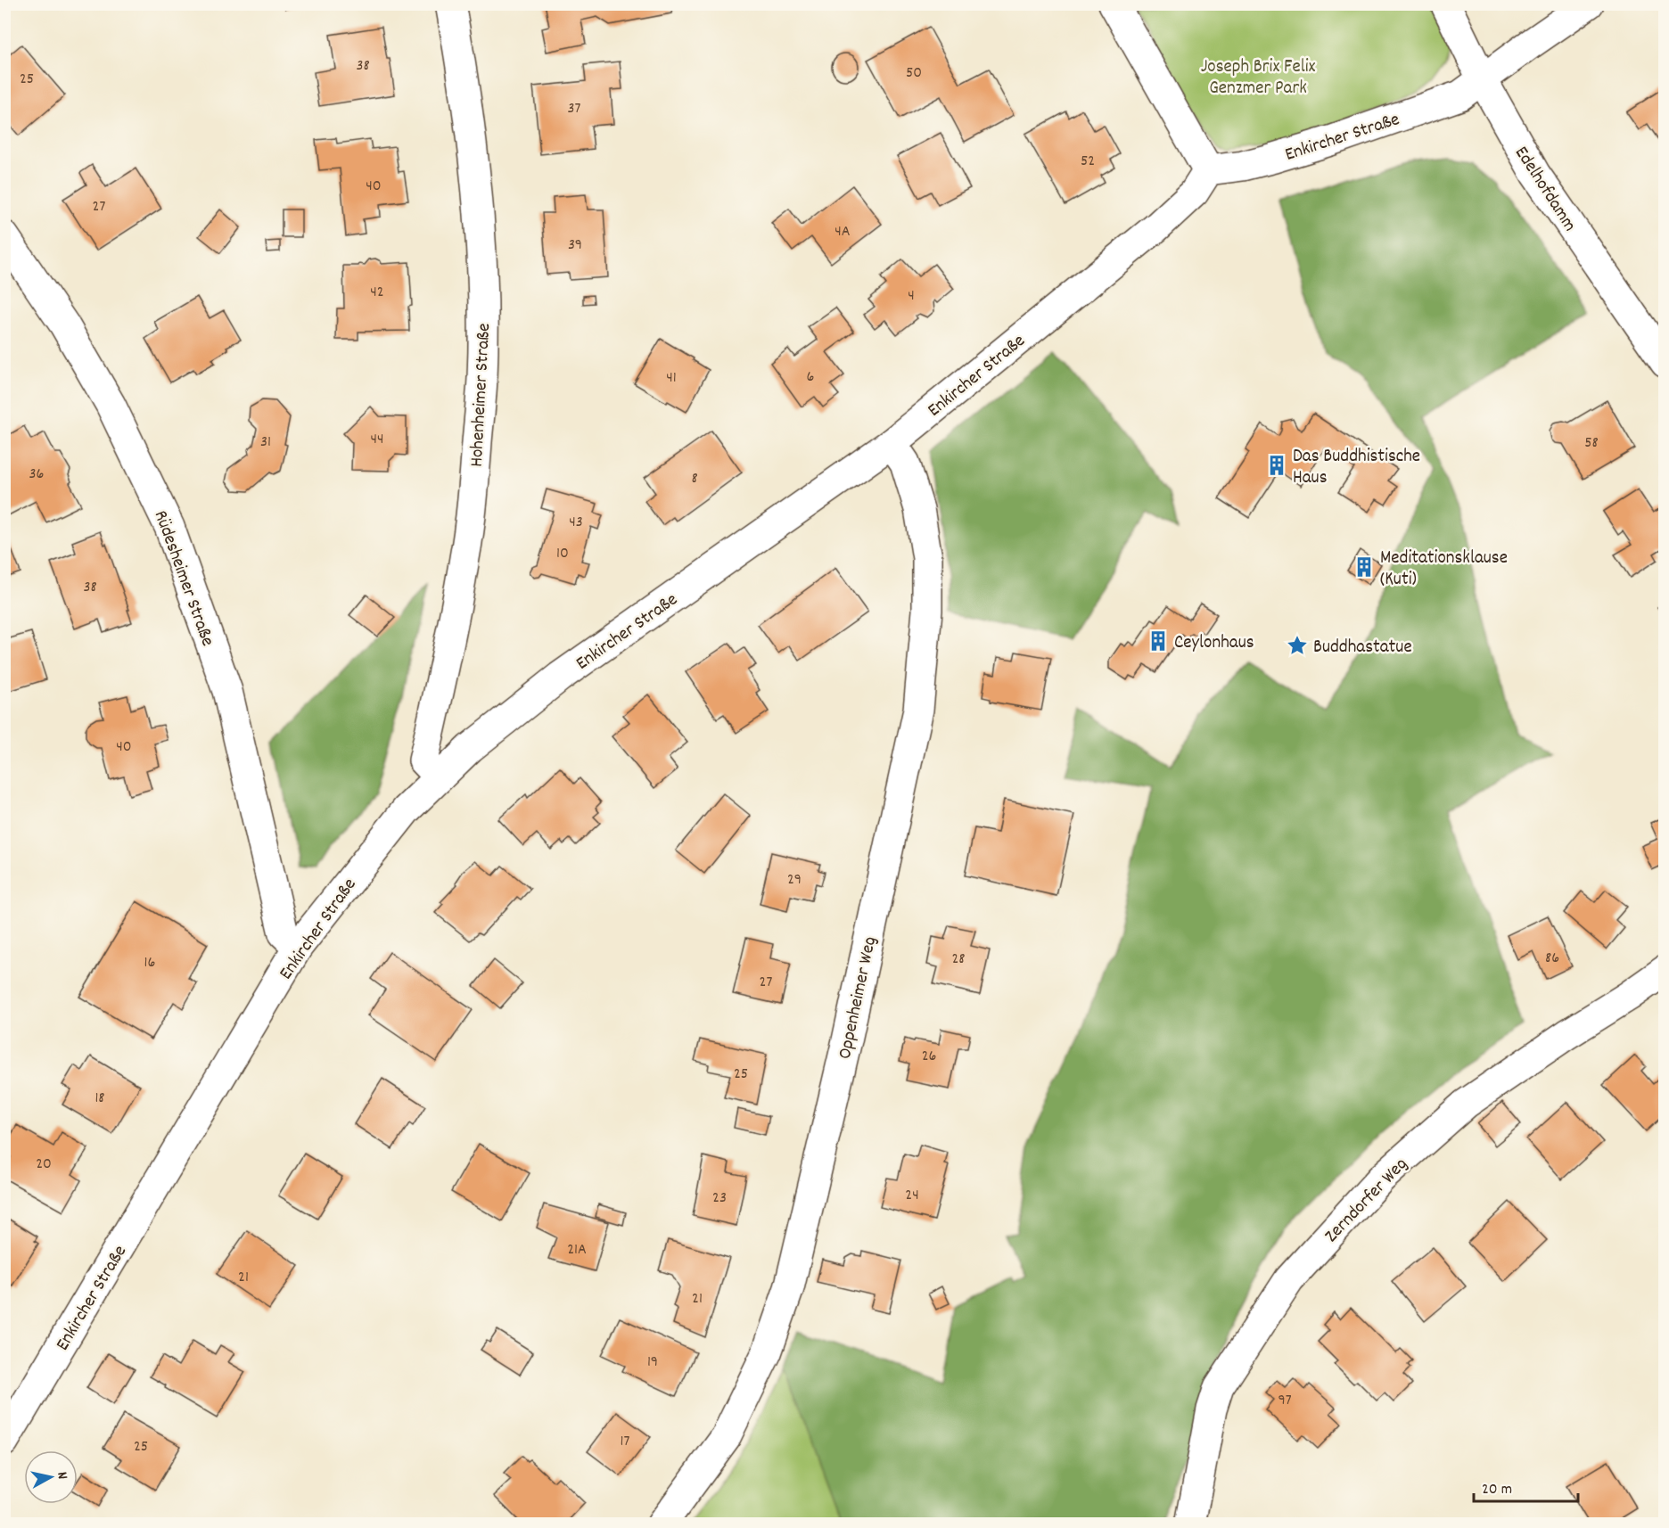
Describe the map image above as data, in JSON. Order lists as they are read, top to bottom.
{
  "streets": {
    "street": [
      "Enkircher Straße",
      "Edelhofdamm",
      "Hohenheimer Straße",
      "Rüdesheimer Straße",
      "Oppenheimer Weg",
      "Zerndorfer Weg"
    ]
  },
  "crossings": [
    ["Enkircher Straße", "Edelhofdamm"],
    ["Enkircher Straße", "Hohenheimer Straße"],
    ["Enkircher Straße", "Rüdesheimer Straße"],
    ["Enkircher Straße", "Oppenheimer Weg"]
  ],
  "parks": ["Joseph Brix Felix Genzmer Park"],
  "places": {
    "building": ["Das Buddhistische Haus", "Meditationsklause (Kuti)", "Ceylonhaus"],
    "place": ["Buddhastatue"]
  },
  "house_numbers": [
    "38",
    "50",
    "25",
    "37",
    "52",
    "40",
    "27",
    "4A",
    "39",
    "42",
    "4",
    "6",
    "41",
    "44",
    "31",
    "58",
    "36",
    "8",
    "43",
    "10",
    "38",
    "40",
    "29",
    "86",
    "28",
    "16",
    "27",
    "26",
    "25",
    "18",
    "20",
    "24",
    "23",
    "21A",
    "21",
    "21",
    "19",
    "97",
    "17",
    "25"
  ],
  "scale_bar": "20 m",
  "north": "right"
}
